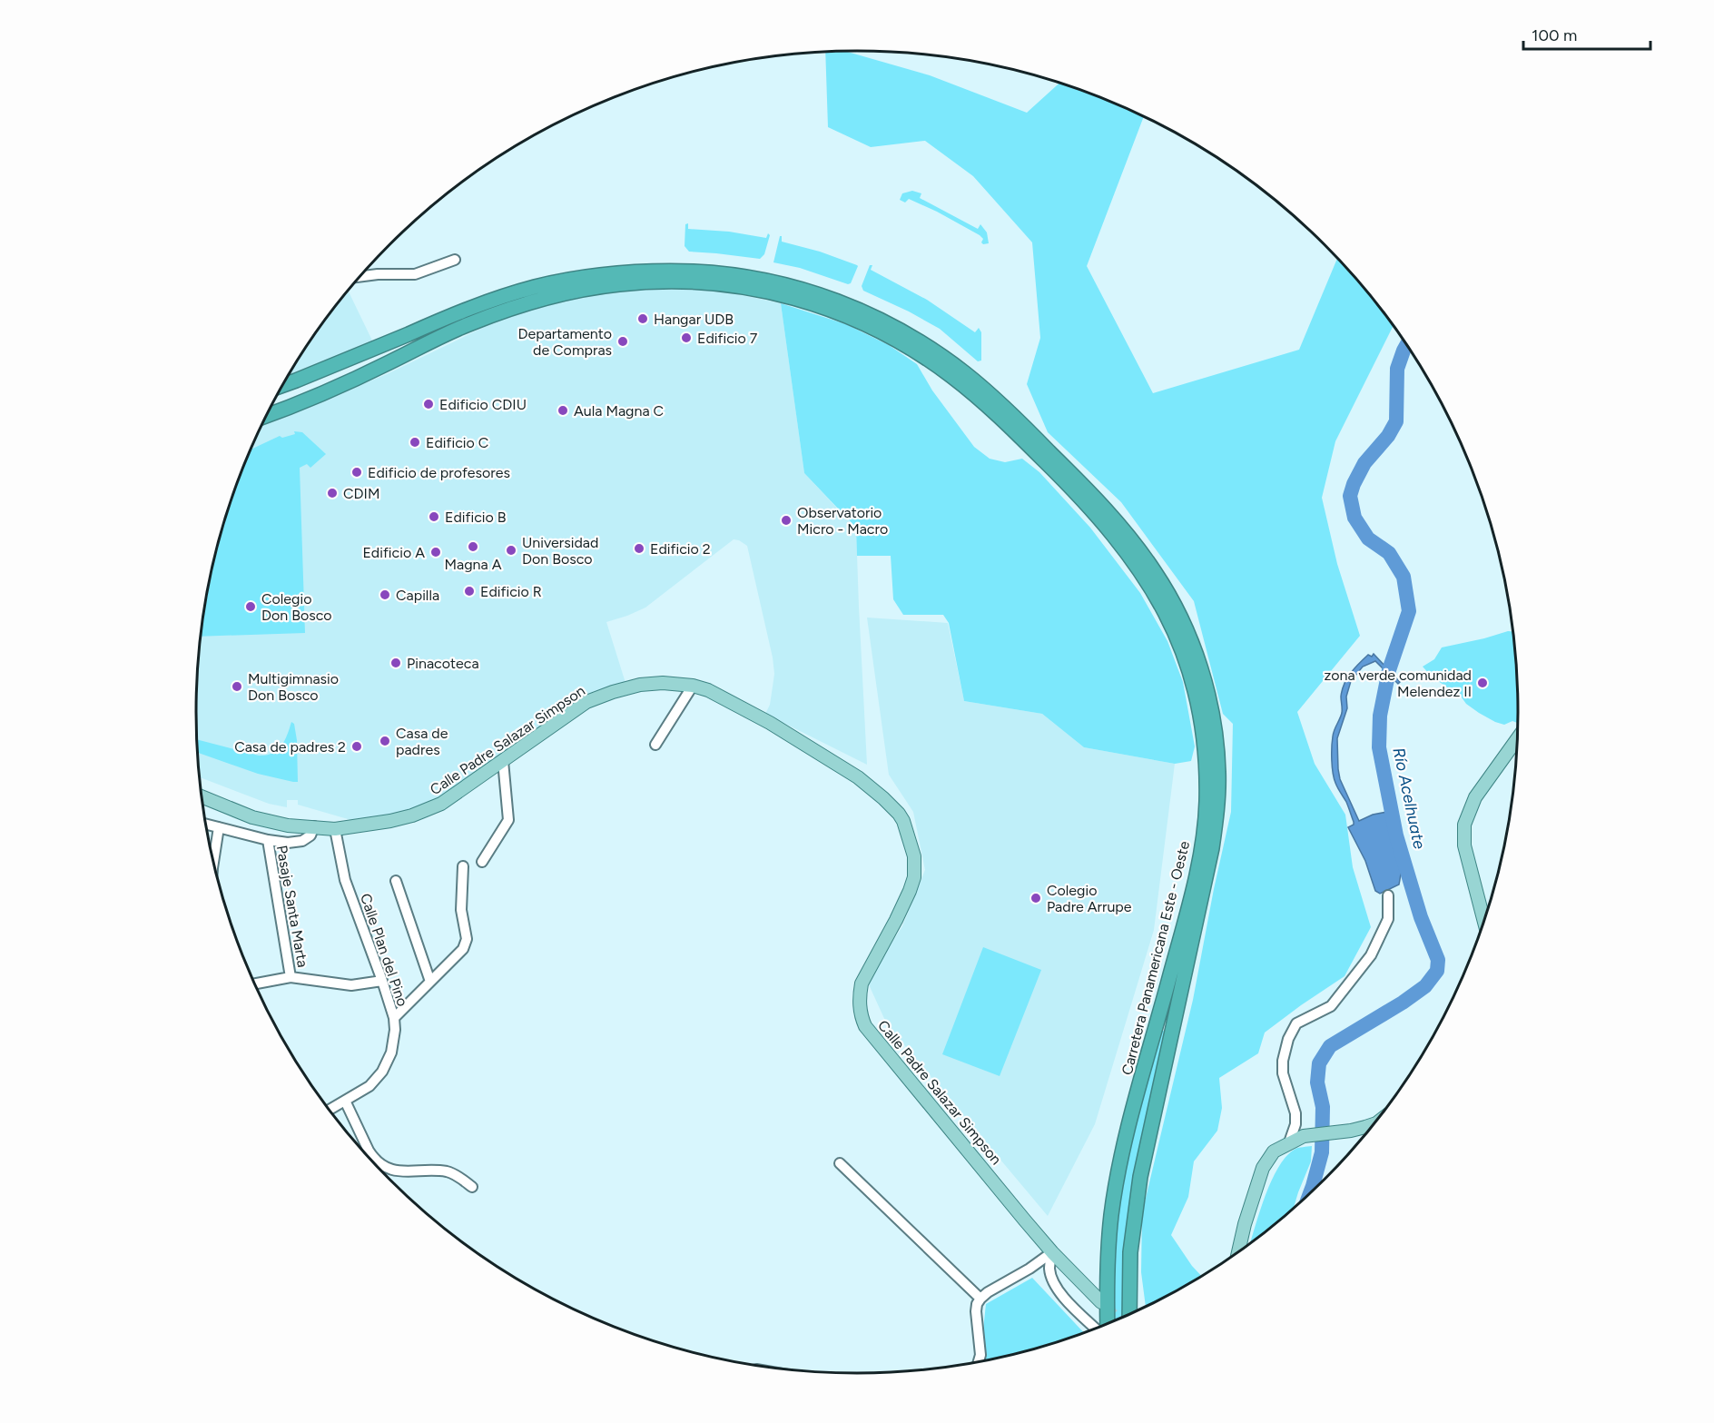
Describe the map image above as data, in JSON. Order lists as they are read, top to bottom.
{
  "streets": {
    "highway": ["Carretera Panamericana Este - Oeste"],
    "main road": ["Calle Padre Salazar Simpson"],
    "street": ["Pasaje Santa Marta", "Calle Plan del Pino"]
  },
  "crossings": [
    ["Calle Padre Salazar Simpson", "Calle Plan del Pino"]
  ],
  "water": ["Río Acelhuate"],
  "places": [
    "Hangar UDB",
    "Edificio 7",
    "Departamento de Compras",
    "Edificio CDIU",
    "Aula Magna C",
    "Edificio C",
    "Edificio de profesores",
    "CDIM",
    "Edificio B",
    "Observatorio Micro - Macro",
    "Magna A",
    "Edificio 2",
    "Universidad Don Bosco",
    "Edificio A",
    "Edificio R",
    "Capilla",
    "Colegio Don Bosco",
    "Pinacoteca",
    "zona verde comunidad Melendez II",
    "Multigimnasio Don Bosco",
    "Casa de padres",
    "Casa de padres 2",
    "Colegio Padre Arrupe"
  ],
  "scale_bar": "100 m"
}
